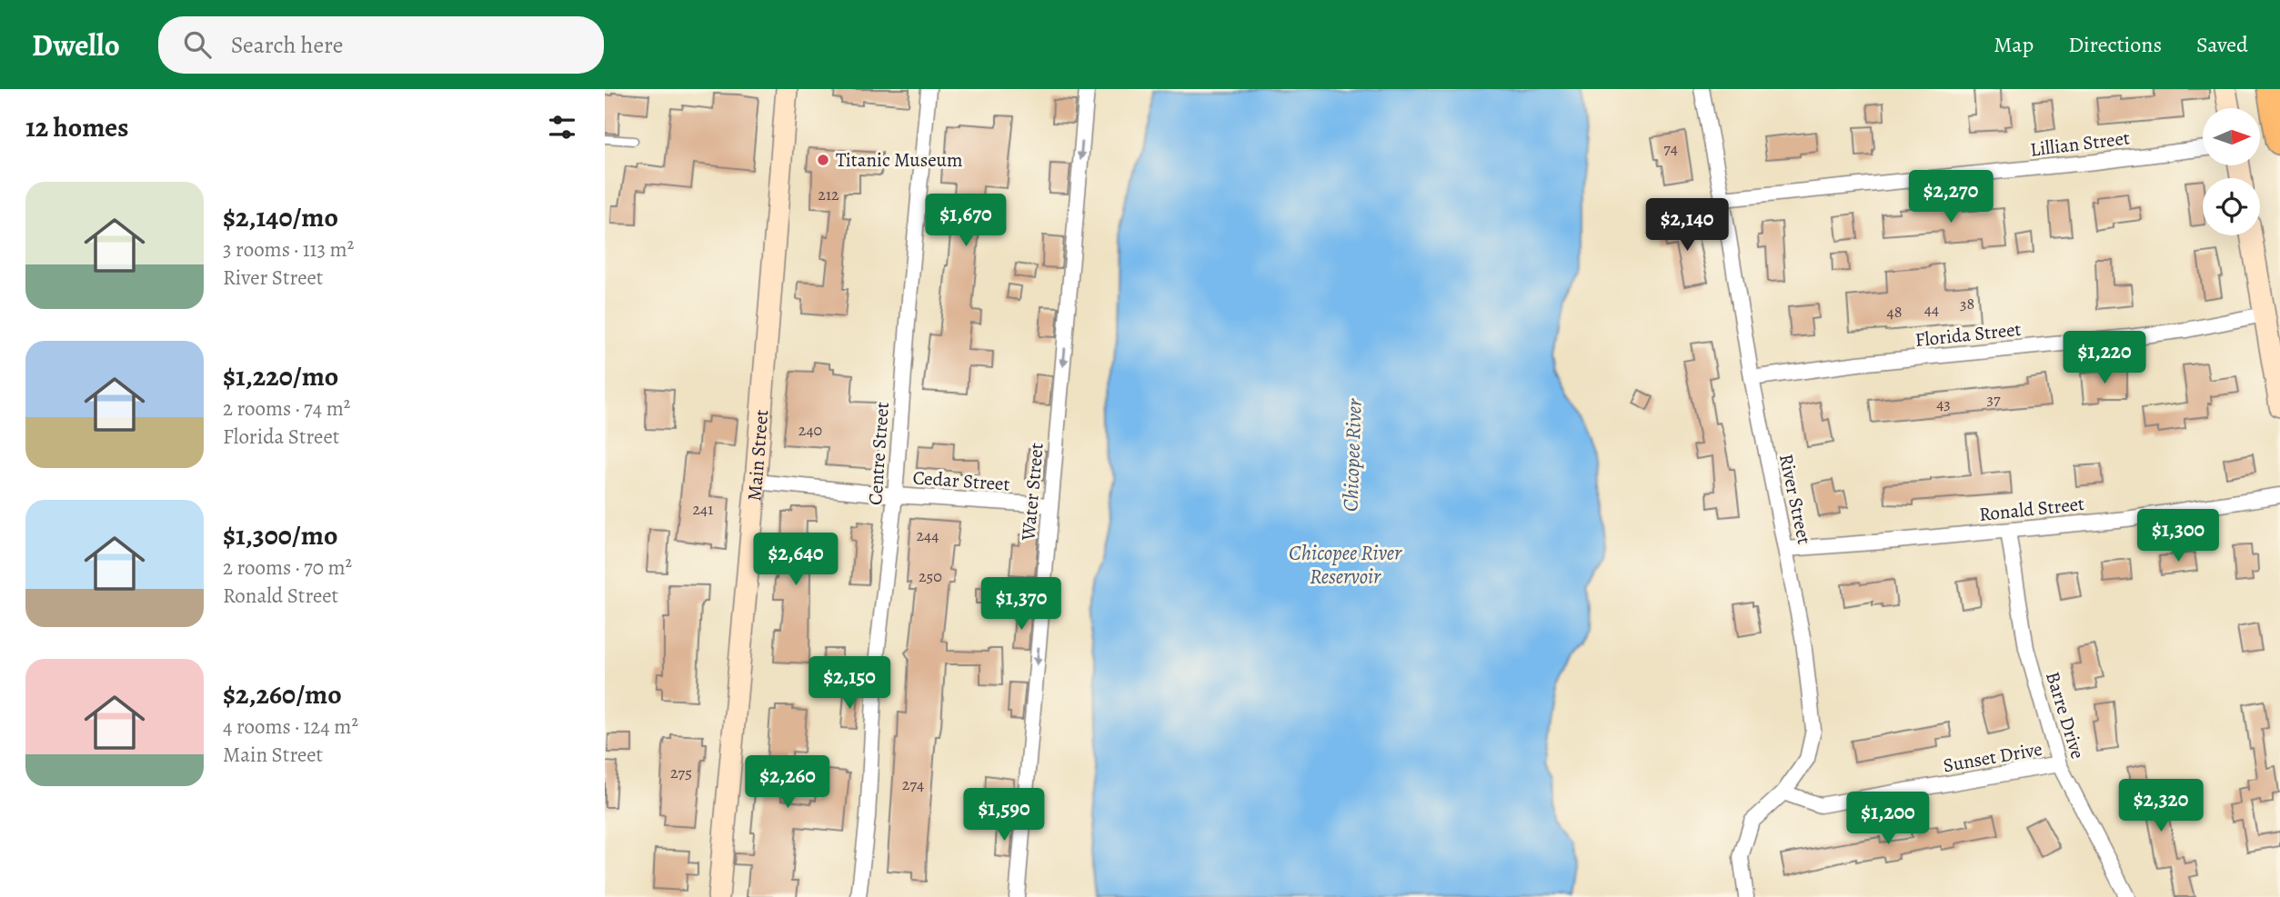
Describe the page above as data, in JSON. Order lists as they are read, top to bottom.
{
  "streets": {
    "main road": ["Main Street"],
    "street": [
      "Lillian Street",
      "Florida Street",
      "Centre Street",
      "Cedar Street",
      "Water Street",
      "River Street",
      "Ronald Street",
      "Barre Drive",
      "Sunset Drive"
    ]
  },
  "crossings": [
    ["Lillian Street", "River Street"],
    ["Florida Street", "River Street"],
    ["Centre Street", "Cedar Street"],
    ["Main Street", "Cedar Street"],
    ["Cedar Street", "Water Street"],
    ["River Street", "Ronald Street"],
    ["River Street", "Sunset Drive"],
    ["Ronald Street", "Barre Drive"],
    ["Barre Drive", "Sunset Drive"]
  ],
  "one_way": ["Water Street"],
  "water": ["Chicopee River", "Chicopee River Reservoir"],
  "places": ["Titanic Museum"],
  "house_numbers": [
    "74",
    "212",
    "38",
    "44",
    "48",
    "37",
    "43",
    "240",
    "241",
    "244",
    "250",
    "275",
    "274"
  ],
  "north": "right",
  "page": {
    "header": "Dwello",
    "search": "Search here",
    "nav": ["Map", "Directions", "Saved"],
    "heading": "12 homes",
    "list": [
      {
        "name": "$2,140/mo",
        "note": "3 rooms · 113 m² · River Street"
      },
      {
        "name": "$1,220/mo",
        "note": "2 rooms · 74 m² · Florida Street"
      },
      {
        "name": "$1,300/mo",
        "note": "2 rooms · 70 m² · Ronald Street"
      },
      {
        "name": "$2,260/mo",
        "note": "4 rooms · 124 m² · Main Street"
      }
    ],
    "price": [
      "$2,270",
      "$1,670",
      "$2,140",
      "$1,220",
      "$1,300",
      "$2,640",
      "$1,370",
      "$2,150",
      "$2,260",
      "$2,320",
      "$1,590",
      "$1,200"
    ]
  }
}
